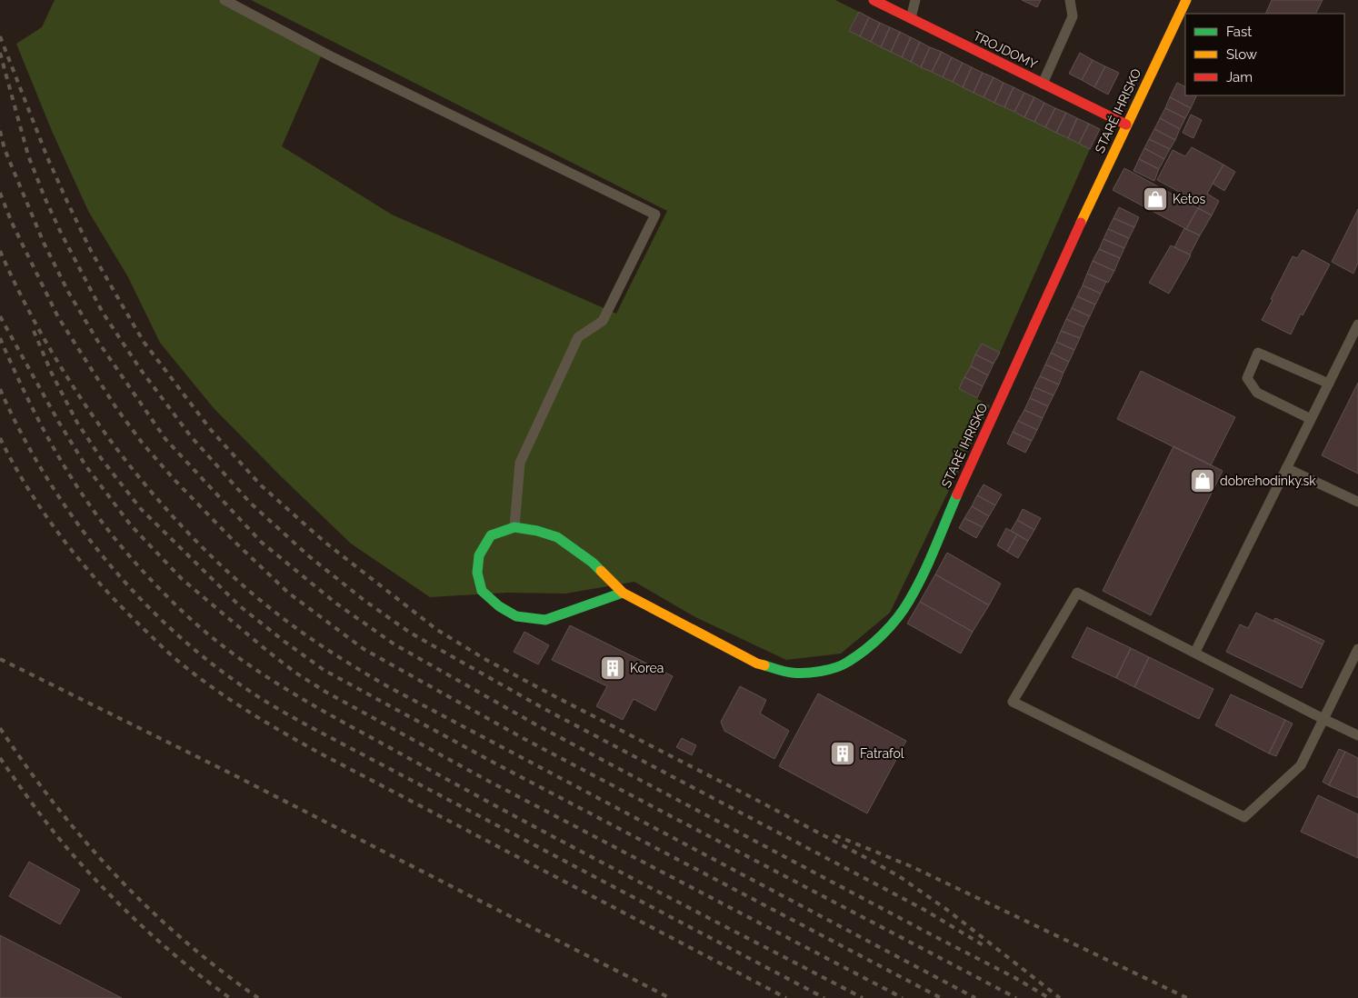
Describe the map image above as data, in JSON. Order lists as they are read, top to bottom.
{
  "streets": {
    "street": ["TROJDOMY", "STARÉ IHRISKO"]
  },
  "crossings": [
    ["TROJDOMY", "STARÉ IHRISKO"]
  ],
  "places": {
    "shop": ["Ketos", "dobrehodinky.sk"],
    "building": ["Korea", "Fatrafol"]
  },
  "legend": ["Fast", "Slow", "Jam"]
}
